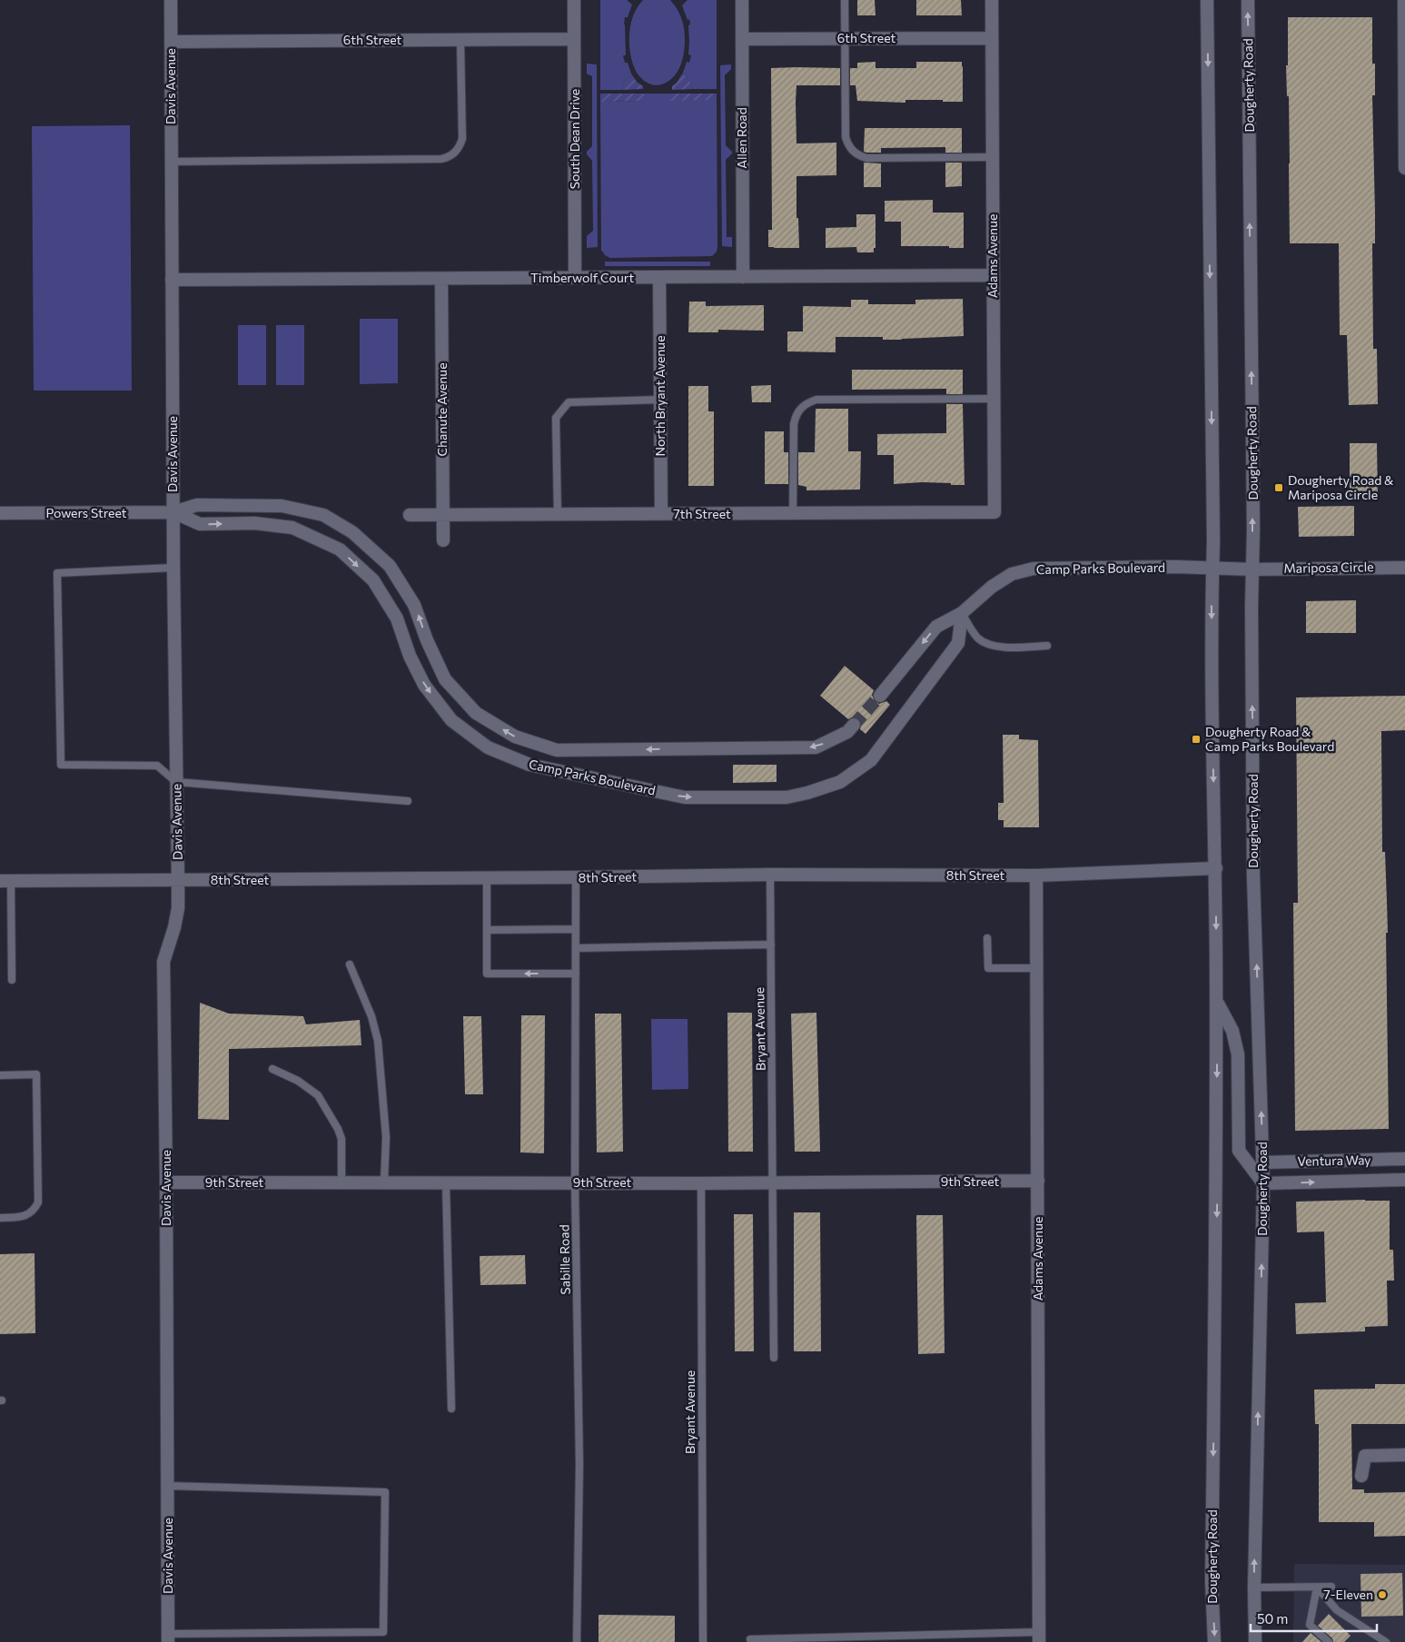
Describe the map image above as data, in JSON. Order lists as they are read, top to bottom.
{
  "streets": {
    "street": [
      "6th Street",
      "Dougherty Road",
      "Davis Avenue",
      "Allen Road",
      "South Dean Drive",
      "Adams Avenue",
      "Timberwolf Court",
      "North Bryant Avenue",
      "Chanute Avenue",
      "Powers Street",
      "7th Street",
      "Mariposa Circle",
      "Camp Parks Boulevard",
      "8th Street",
      "Ventura Way",
      "9th Street"
    ],
    "lane": ["Bryant Avenue", "Sabille Road"]
  },
  "crossings": [
    ["6th Street", "Davis Avenue"],
    ["6th Street", "Allen Road"],
    ["6th Street", "South Dean Drive"],
    ["6th Street", "Adams Avenue"],
    ["Dougherty Road", "Mariposa Circle"],
    ["Dougherty Road", "Camp Parks Boulevard"],
    ["Dougherty Road", "8th Street"],
    ["Dougherty Road", "Ventura Way"],
    ["Davis Avenue", "Timberwolf Court"],
    ["Davis Avenue", "Powers Street"],
    ["Davis Avenue", "Camp Parks Boulevard"],
    ["Davis Avenue", "8th Street"],
    ["Davis Avenue", "9th Street"],
    ["Allen Road", "Timberwolf Court"],
    ["South Dean Drive", "Timberwolf Court"],
    ["Adams Avenue", "Timberwolf Court"],
    ["Adams Avenue", "7th Street"],
    ["Adams Avenue", "8th Street"],
    ["Adams Avenue", "9th Street"],
    ["Timberwolf Court", "North Bryant Avenue"],
    ["Timberwolf Court", "Chanute Avenue"],
    ["North Bryant Avenue", "7th Street"],
    ["Chanute Avenue", "7th Street"],
    ["Powers Street", "Camp Parks Boulevard"],
    ["Mariposa Circle", "Camp Parks Boulevard"],
    ["8th Street", "Bryant Avenue"],
    ["8th Street", "Sabille Road"],
    ["Bryant Avenue", "9th Street"],
    ["9th Street", "Sabille Road"]
  ],
  "places": {
    "transit": ["Dougherty Road & Mariposa Circle", "Dougherty Road & Camp Parks Boulevard"],
    "other": ["7-Eleven"]
  },
  "scale_bar": "50 m"
}
